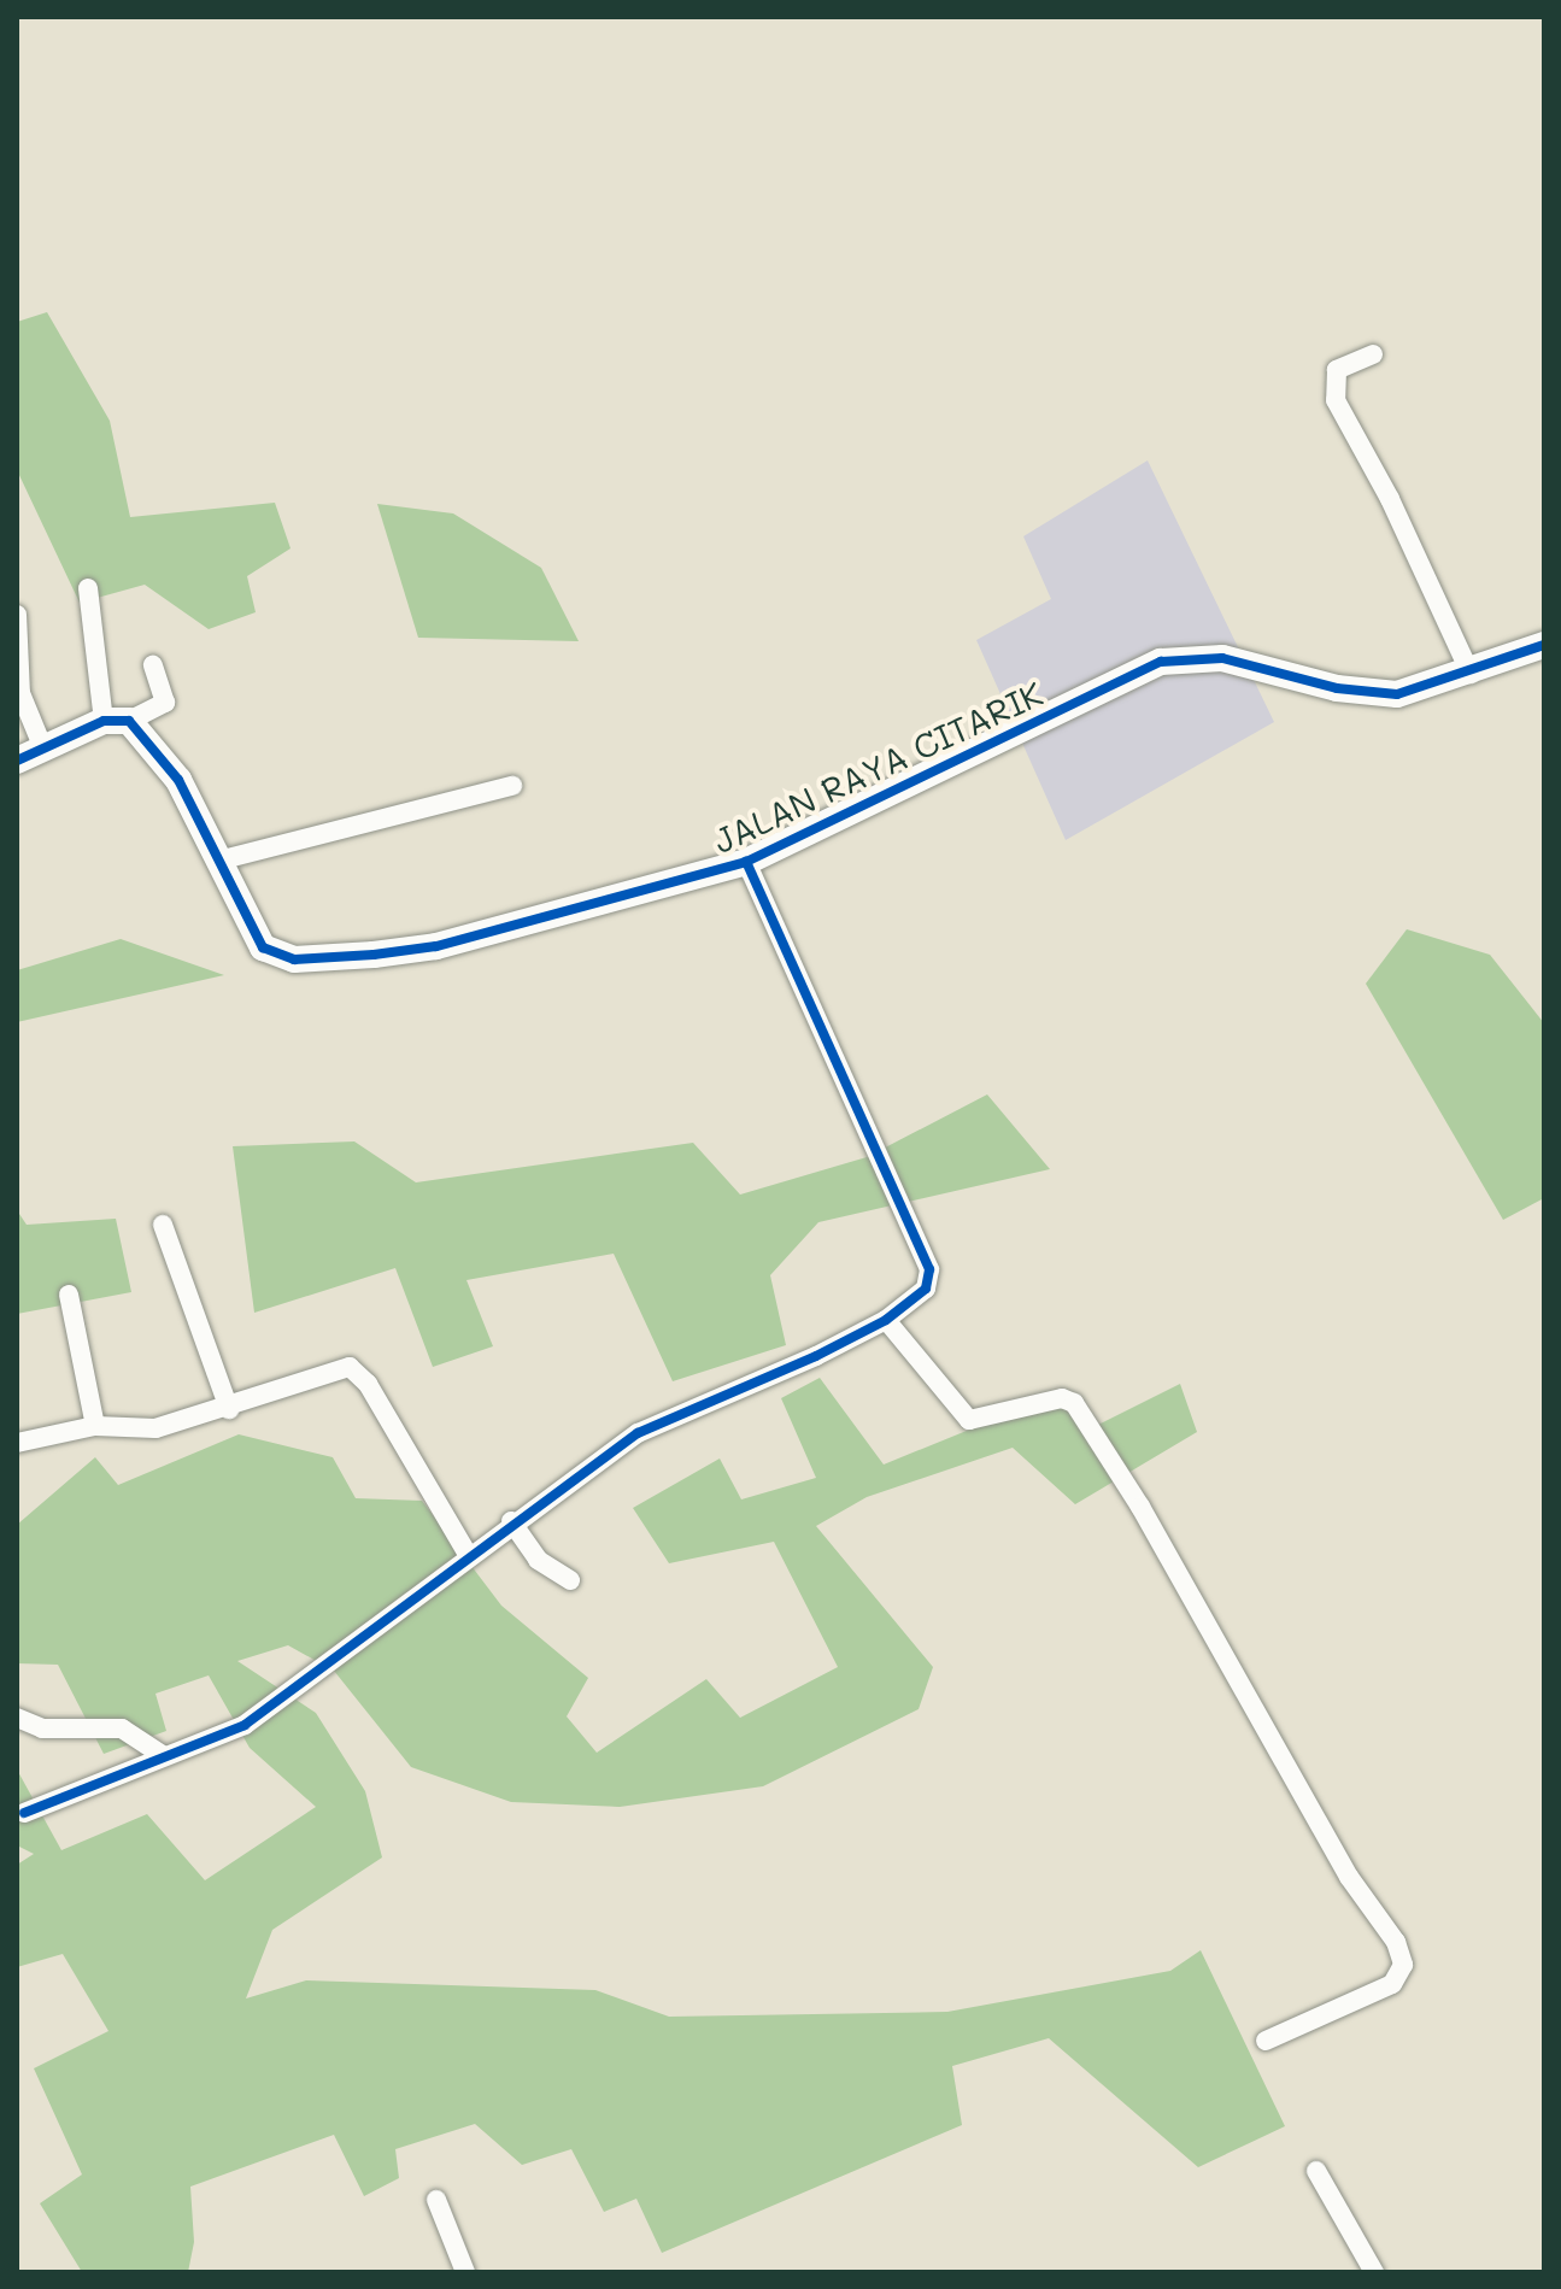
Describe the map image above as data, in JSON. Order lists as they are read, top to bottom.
{
  "streets": {
    "street": ["JALAN RAYA CITARIK"]
  }
}
